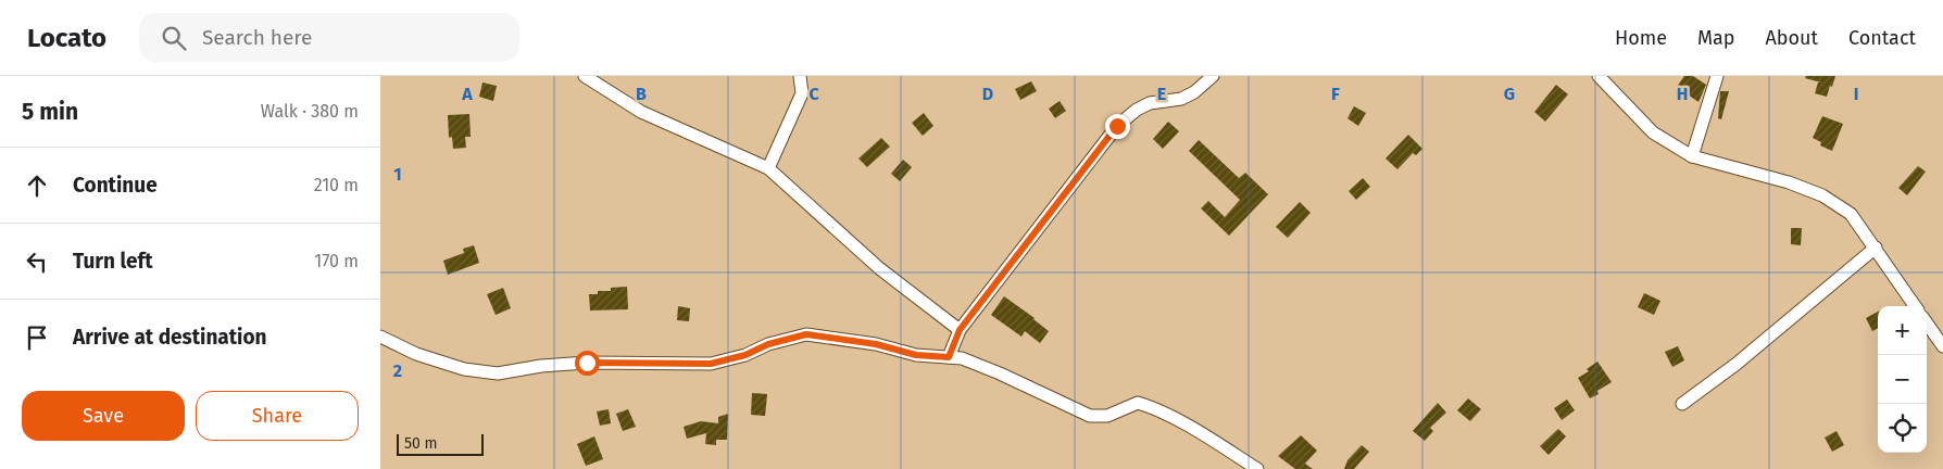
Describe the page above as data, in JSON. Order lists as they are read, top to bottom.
{
  "scale_bar": "50 m",
  "page": {
    "header": "Locato",
    "search": "Search here",
    "nav": [
      "Home",
      "Map",
      "About",
      "Contact"
    ],
    "heading": ["5 min", "Walk · 380 m"],
    "list": [
      ["Continue", "210 m"],
      ["Turn left", "170 m"],
      "Arrive at destination"
    ],
    "map_buttons": ["+", "−"],
    "buttons": ["Save", "Share"],
    "scale": "50 m"
  },
  "grid": {
    "columns": [
      "A",
      "B",
      "C",
      "D",
      "E",
      "F",
      "G",
      "H",
      "I"
    ],
    "rows": ["1", "2"]
  }
}
